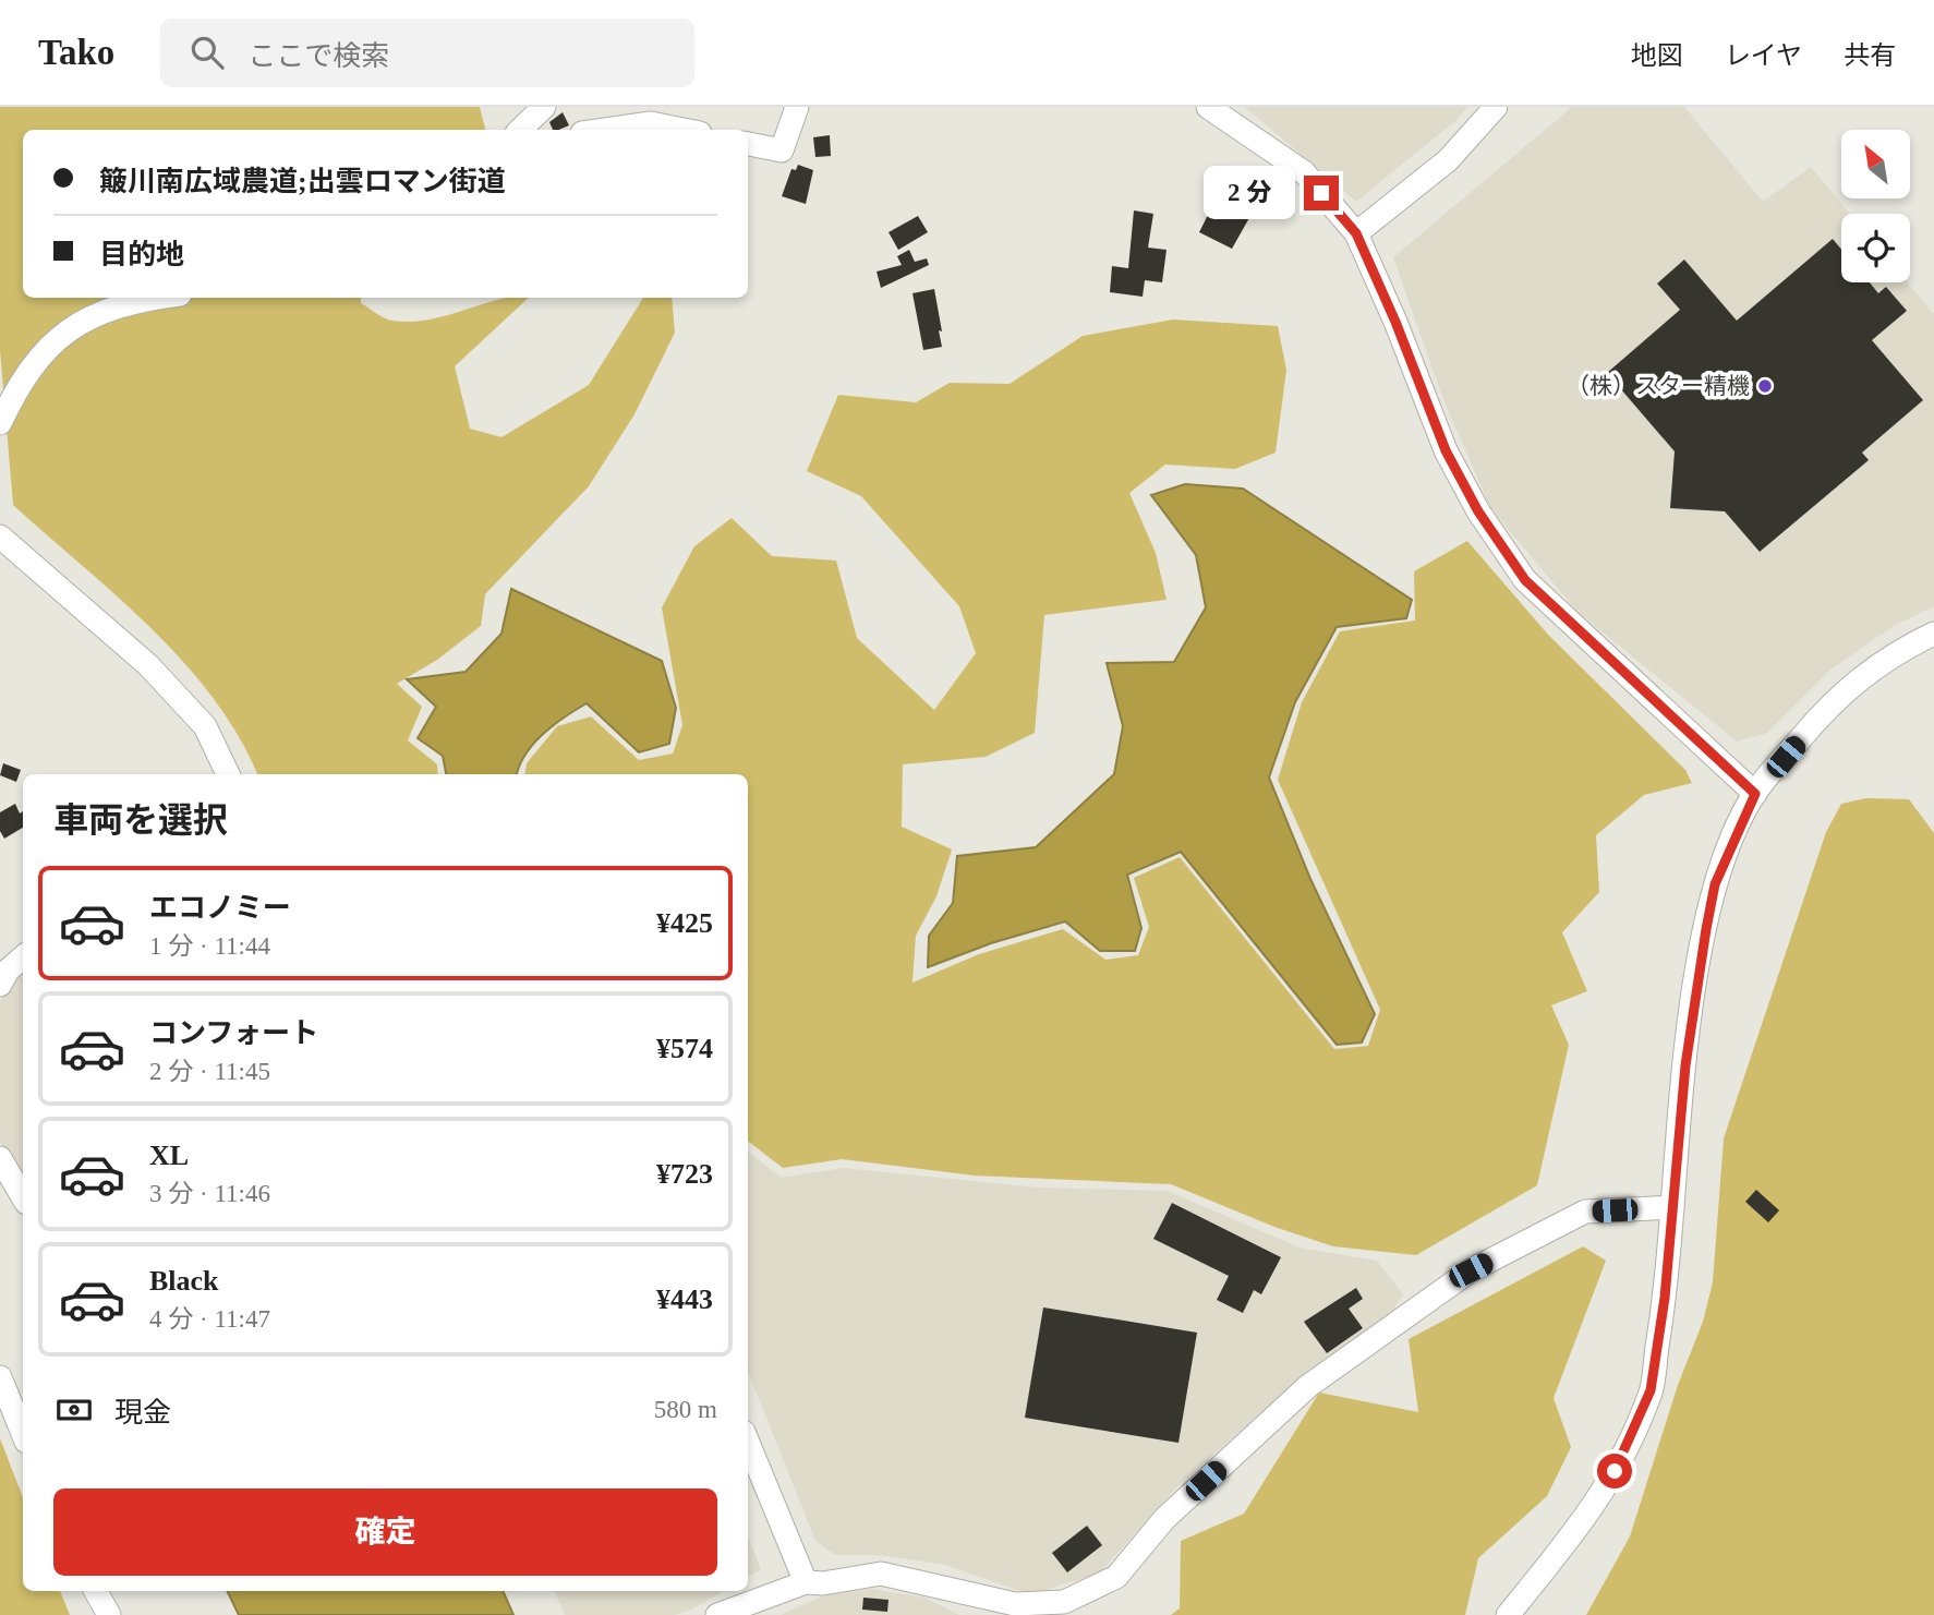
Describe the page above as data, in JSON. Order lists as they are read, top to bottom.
{
  "places": ["（株）スター精機"],
  "north": "top left",
  "page": {
    "header": "Tako",
    "search": "ここで検索",
    "nav": ["地図", "レイヤ", "共有"],
    "banner": ["簸川南広域農道;出雲ロマン街道", "目的地"],
    "bubble": "2 分",
    "heading": "車両を選択",
    "list": [
      {
        "name": "エコノミー",
        "note": "1 分 · 11:44",
        "value": "¥425"
      },
      {
        "name": "コンフォート",
        "note": "2 分 · 11:45",
        "value": "¥574"
      },
      {
        "name": "XL",
        "note": "3 分 · 11:46",
        "value": "¥723"
      },
      {
        "name": "Black",
        "note": "4 分 · 11:47",
        "value": "¥443"
      }
    ],
    "pay": ["現金", "580 m"],
    "buttons": "確定"
  }
}
